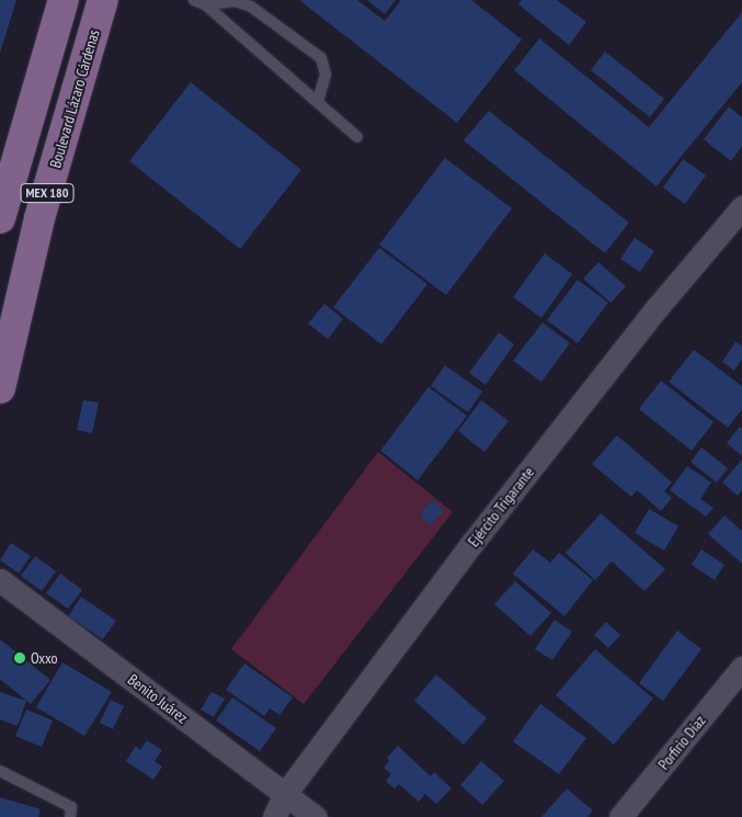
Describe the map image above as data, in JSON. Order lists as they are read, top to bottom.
{
  "streets": {
    "main road": ["Boulevard Lázaro Cárdenas", "MEX 180"],
    "street": ["Ejército Trigarante", "Benito Juárez", "Porfirio Díaz"]
  },
  "crossings": [
    ["Ejército Trigarante", "Benito Juárez"]
  ],
  "places": ["Oxxo"]
}
